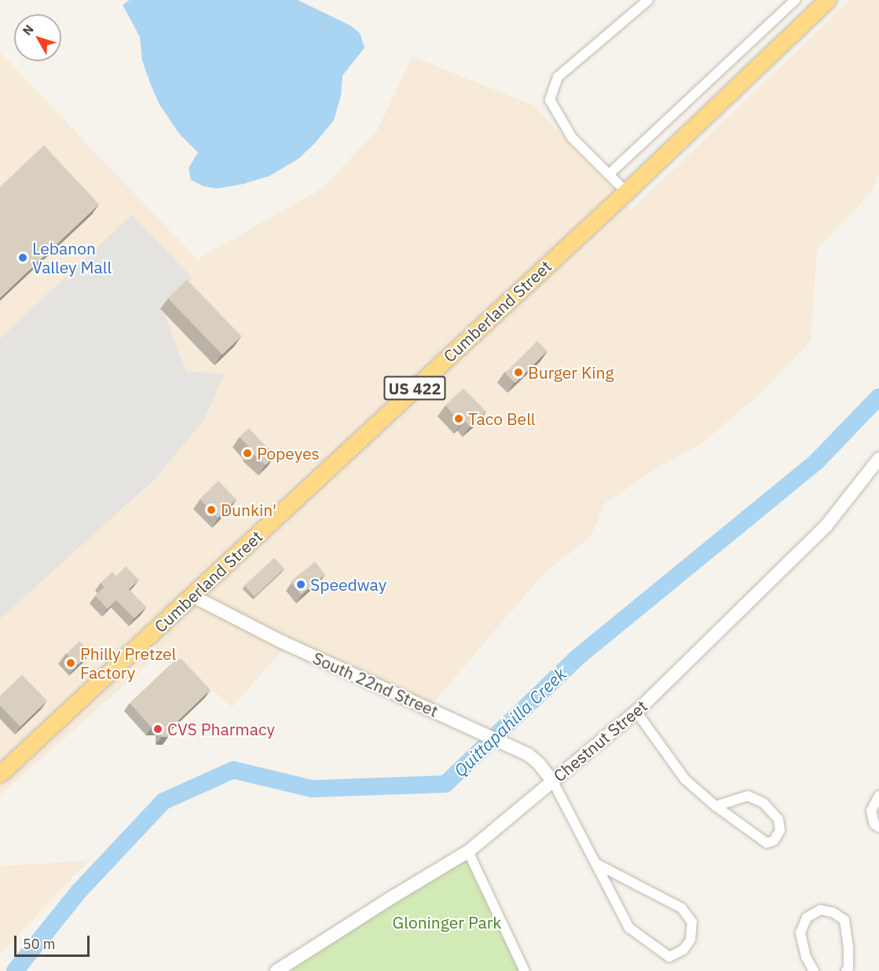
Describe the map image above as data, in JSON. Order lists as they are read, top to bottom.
{
  "streets": {
    "highway": ["Cumberland Street", "US 422"],
    "street": ["South 22nd Street", "Chestnut Street"]
  },
  "crossings": [
    ["Cumberland Street", "South 22nd Street"],
    ["South 22nd Street", "Chestnut Street"]
  ],
  "water": ["Quittapahilla Creek"],
  "parks": ["Gloninger Park"],
  "places": [
    "Lebanon Valley Mall",
    "Burger King",
    "Taco Bell",
    "Popeyes",
    "Dunkin'",
    "Speedway",
    "Philly Pretzel Factory",
    "CVS Pharmacy"
  ],
  "scale_bar": "50 m",
  "north": "top left"
}
